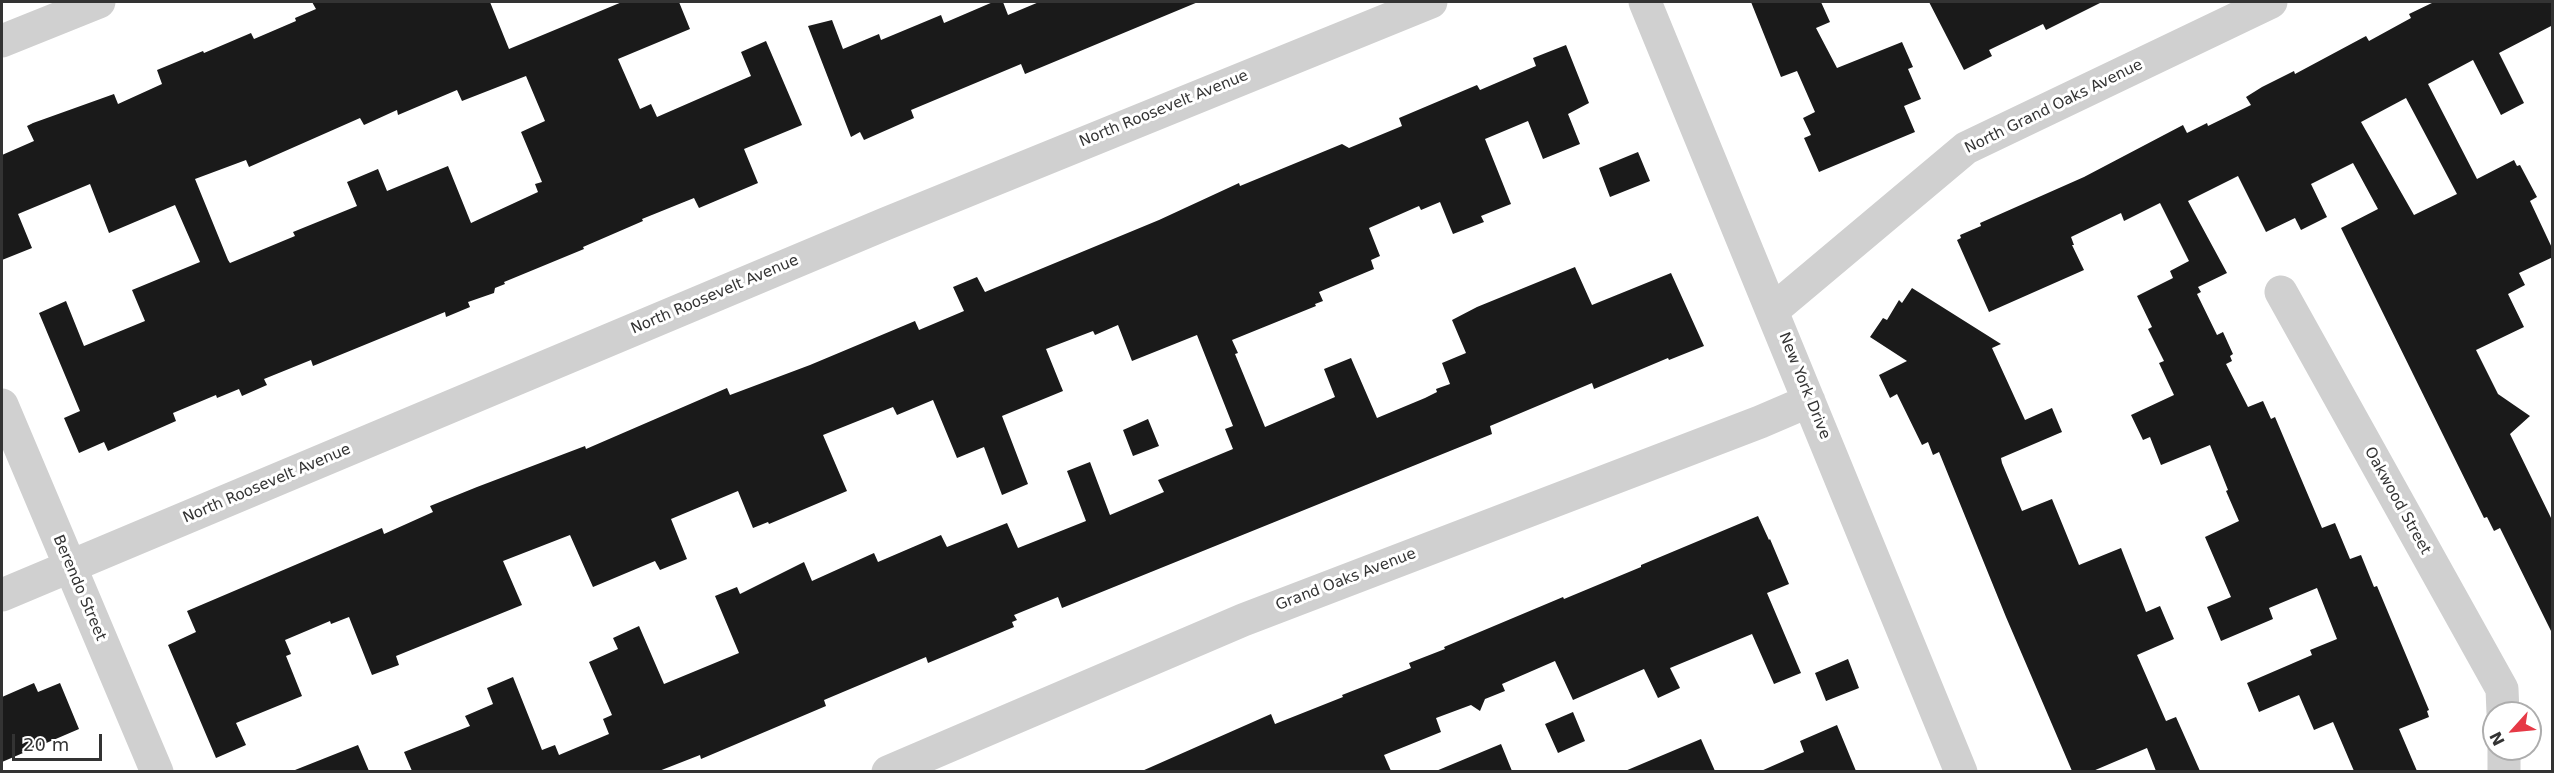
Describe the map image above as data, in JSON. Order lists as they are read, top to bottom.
{
  "streets": {
    "street": [
      "North Grand Oaks Avenue",
      "North Roosevelt Avenue",
      "New York Drive",
      "Oakwood Street",
      "Grand Oaks Avenue",
      "Berendo Street"
    ]
  },
  "crossings": [
    ["North Grand Oaks Avenue", "New York Drive"],
    ["North Roosevelt Avenue", "Berendo Street"],
    ["New York Drive", "Grand Oaks Avenue"]
  ],
  "scale_bar": "20 m",
  "north": "bottom left"
}
